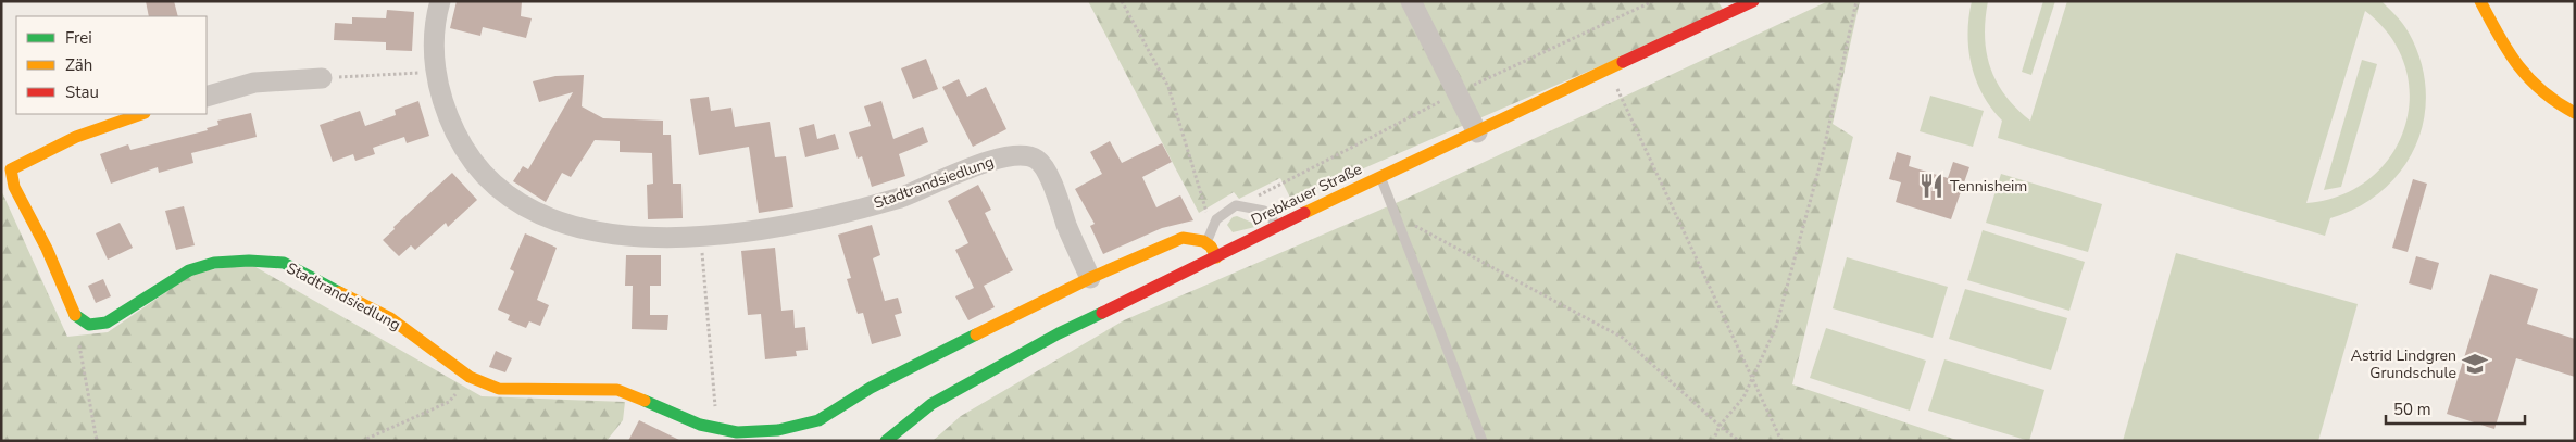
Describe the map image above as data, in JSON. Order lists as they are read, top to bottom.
{
  "streets": {
    "street": ["Stadtrandsiedlung", "Drebkauer Straße"]
  },
  "places": {
    "restaurant": ["Tennisheim"],
    "school or university": ["Astrid Lindgren Grundschule"]
  },
  "legend": ["Frei", "Zäh", "Stau"],
  "scale_bar": "50 m"
}
